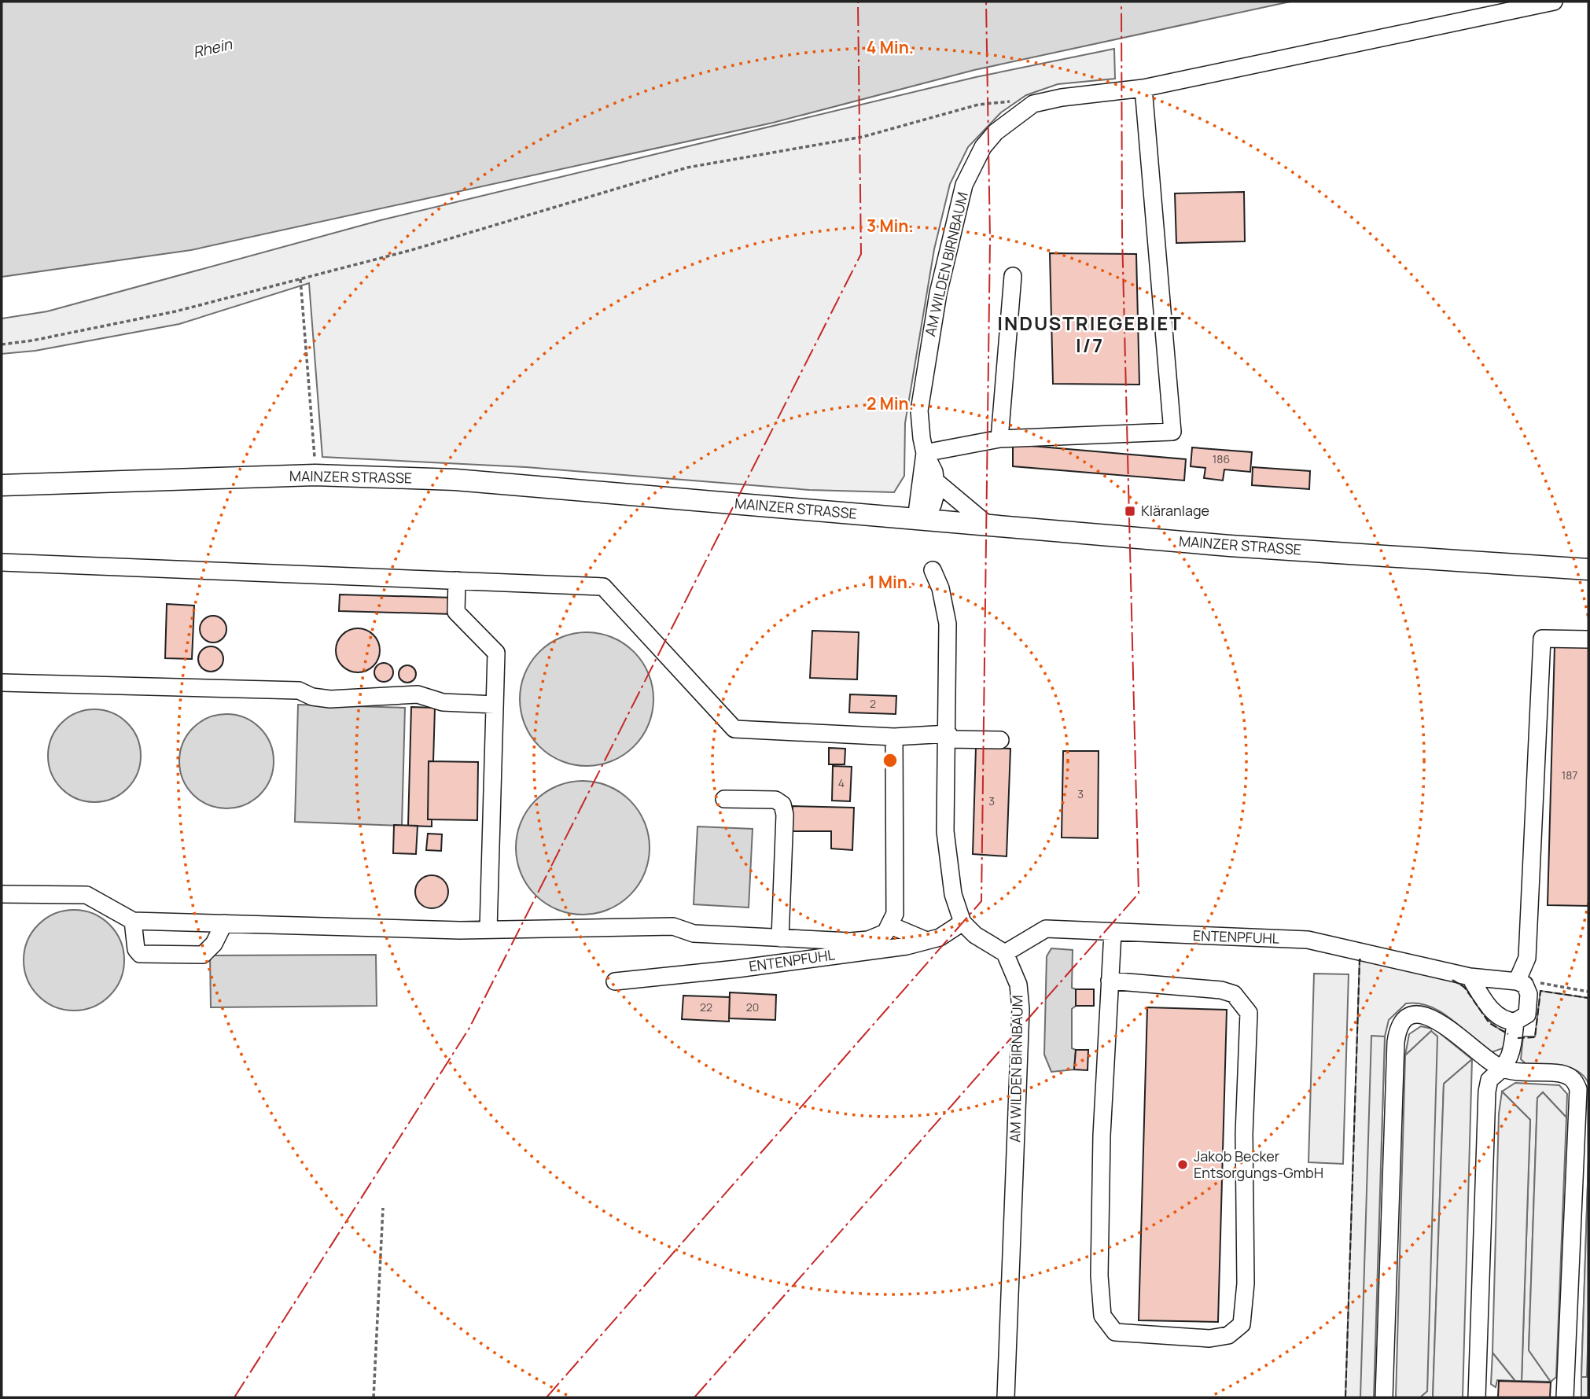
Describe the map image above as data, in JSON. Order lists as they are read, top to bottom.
{
  "streets": {
    "main road": ["MAINZER STRASSE"],
    "street": ["AM WILDEN BIRNBAUM", "ENTENPFUHL"]
  },
  "crossings": [
    ["AM WILDEN BIRNBAUM", "MAINZER STRASSE"],
    ["AM WILDEN BIRNBAUM", "ENTENPFUHL"]
  ],
  "districts": ["INDUSTRIEGEBIET I/7"],
  "water": ["Rhein"],
  "places": {
    "transit": ["Kläranlage"],
    "other": ["Jakob Becker Entsorgungs-GmbH"]
  },
  "house_numbers": [
    "186",
    "2",
    "187",
    "4",
    "3",
    "3",
    "22",
    "20"
  ],
  "rings": [
    "4 Min.",
    "3 Min.",
    "2 Min.",
    "1 Min."
  ]
}
